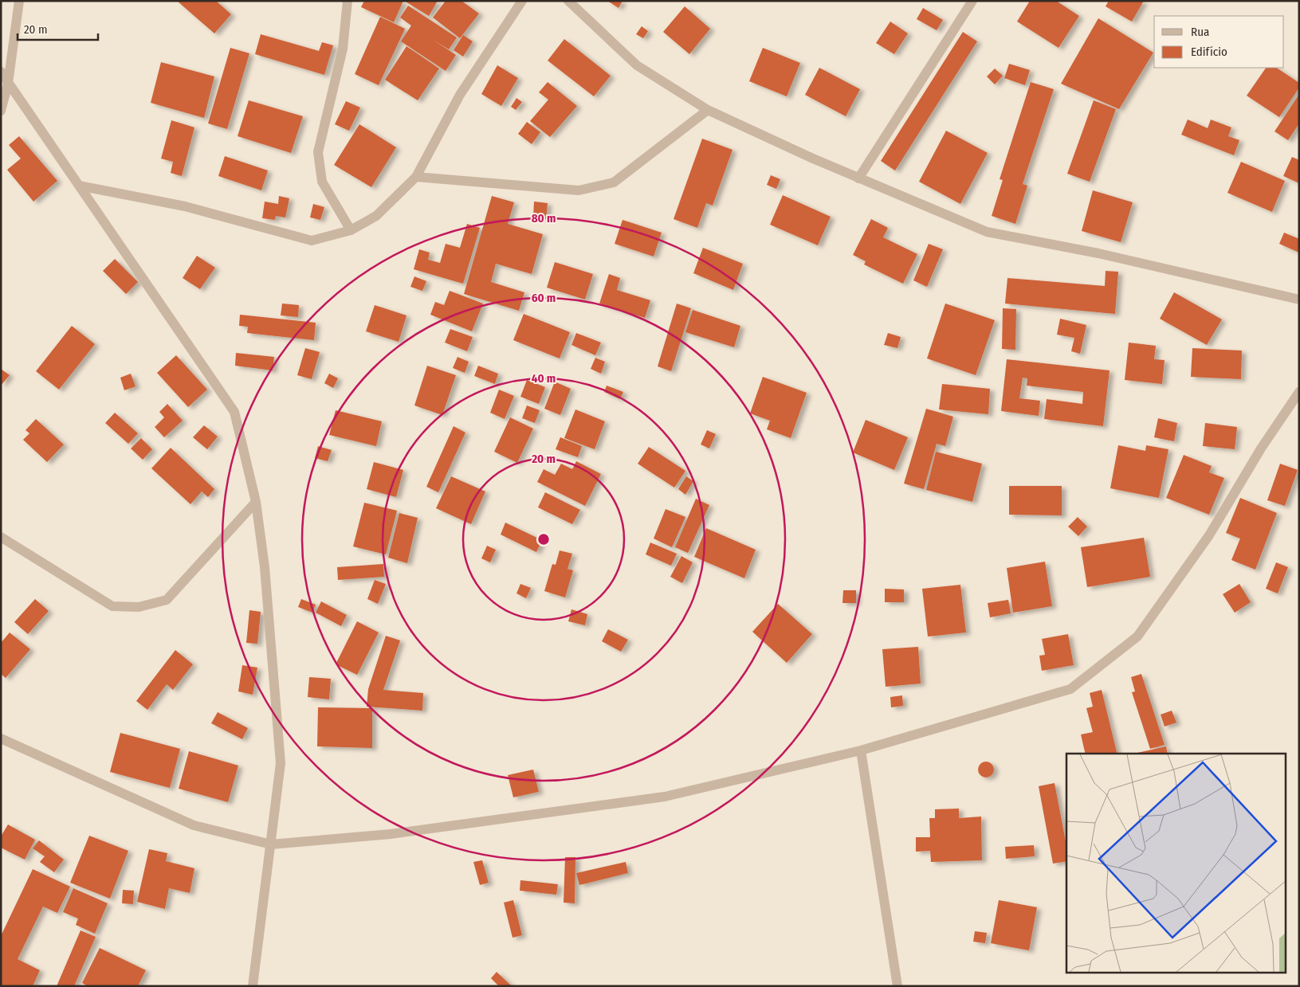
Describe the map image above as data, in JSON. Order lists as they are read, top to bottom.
{
  "legend": ["Rua", "Edifício"],
  "scale_bar": "20 m",
  "rings": [
    "80 m",
    "60 m",
    "40 m",
    "20 m"
  ]
}
